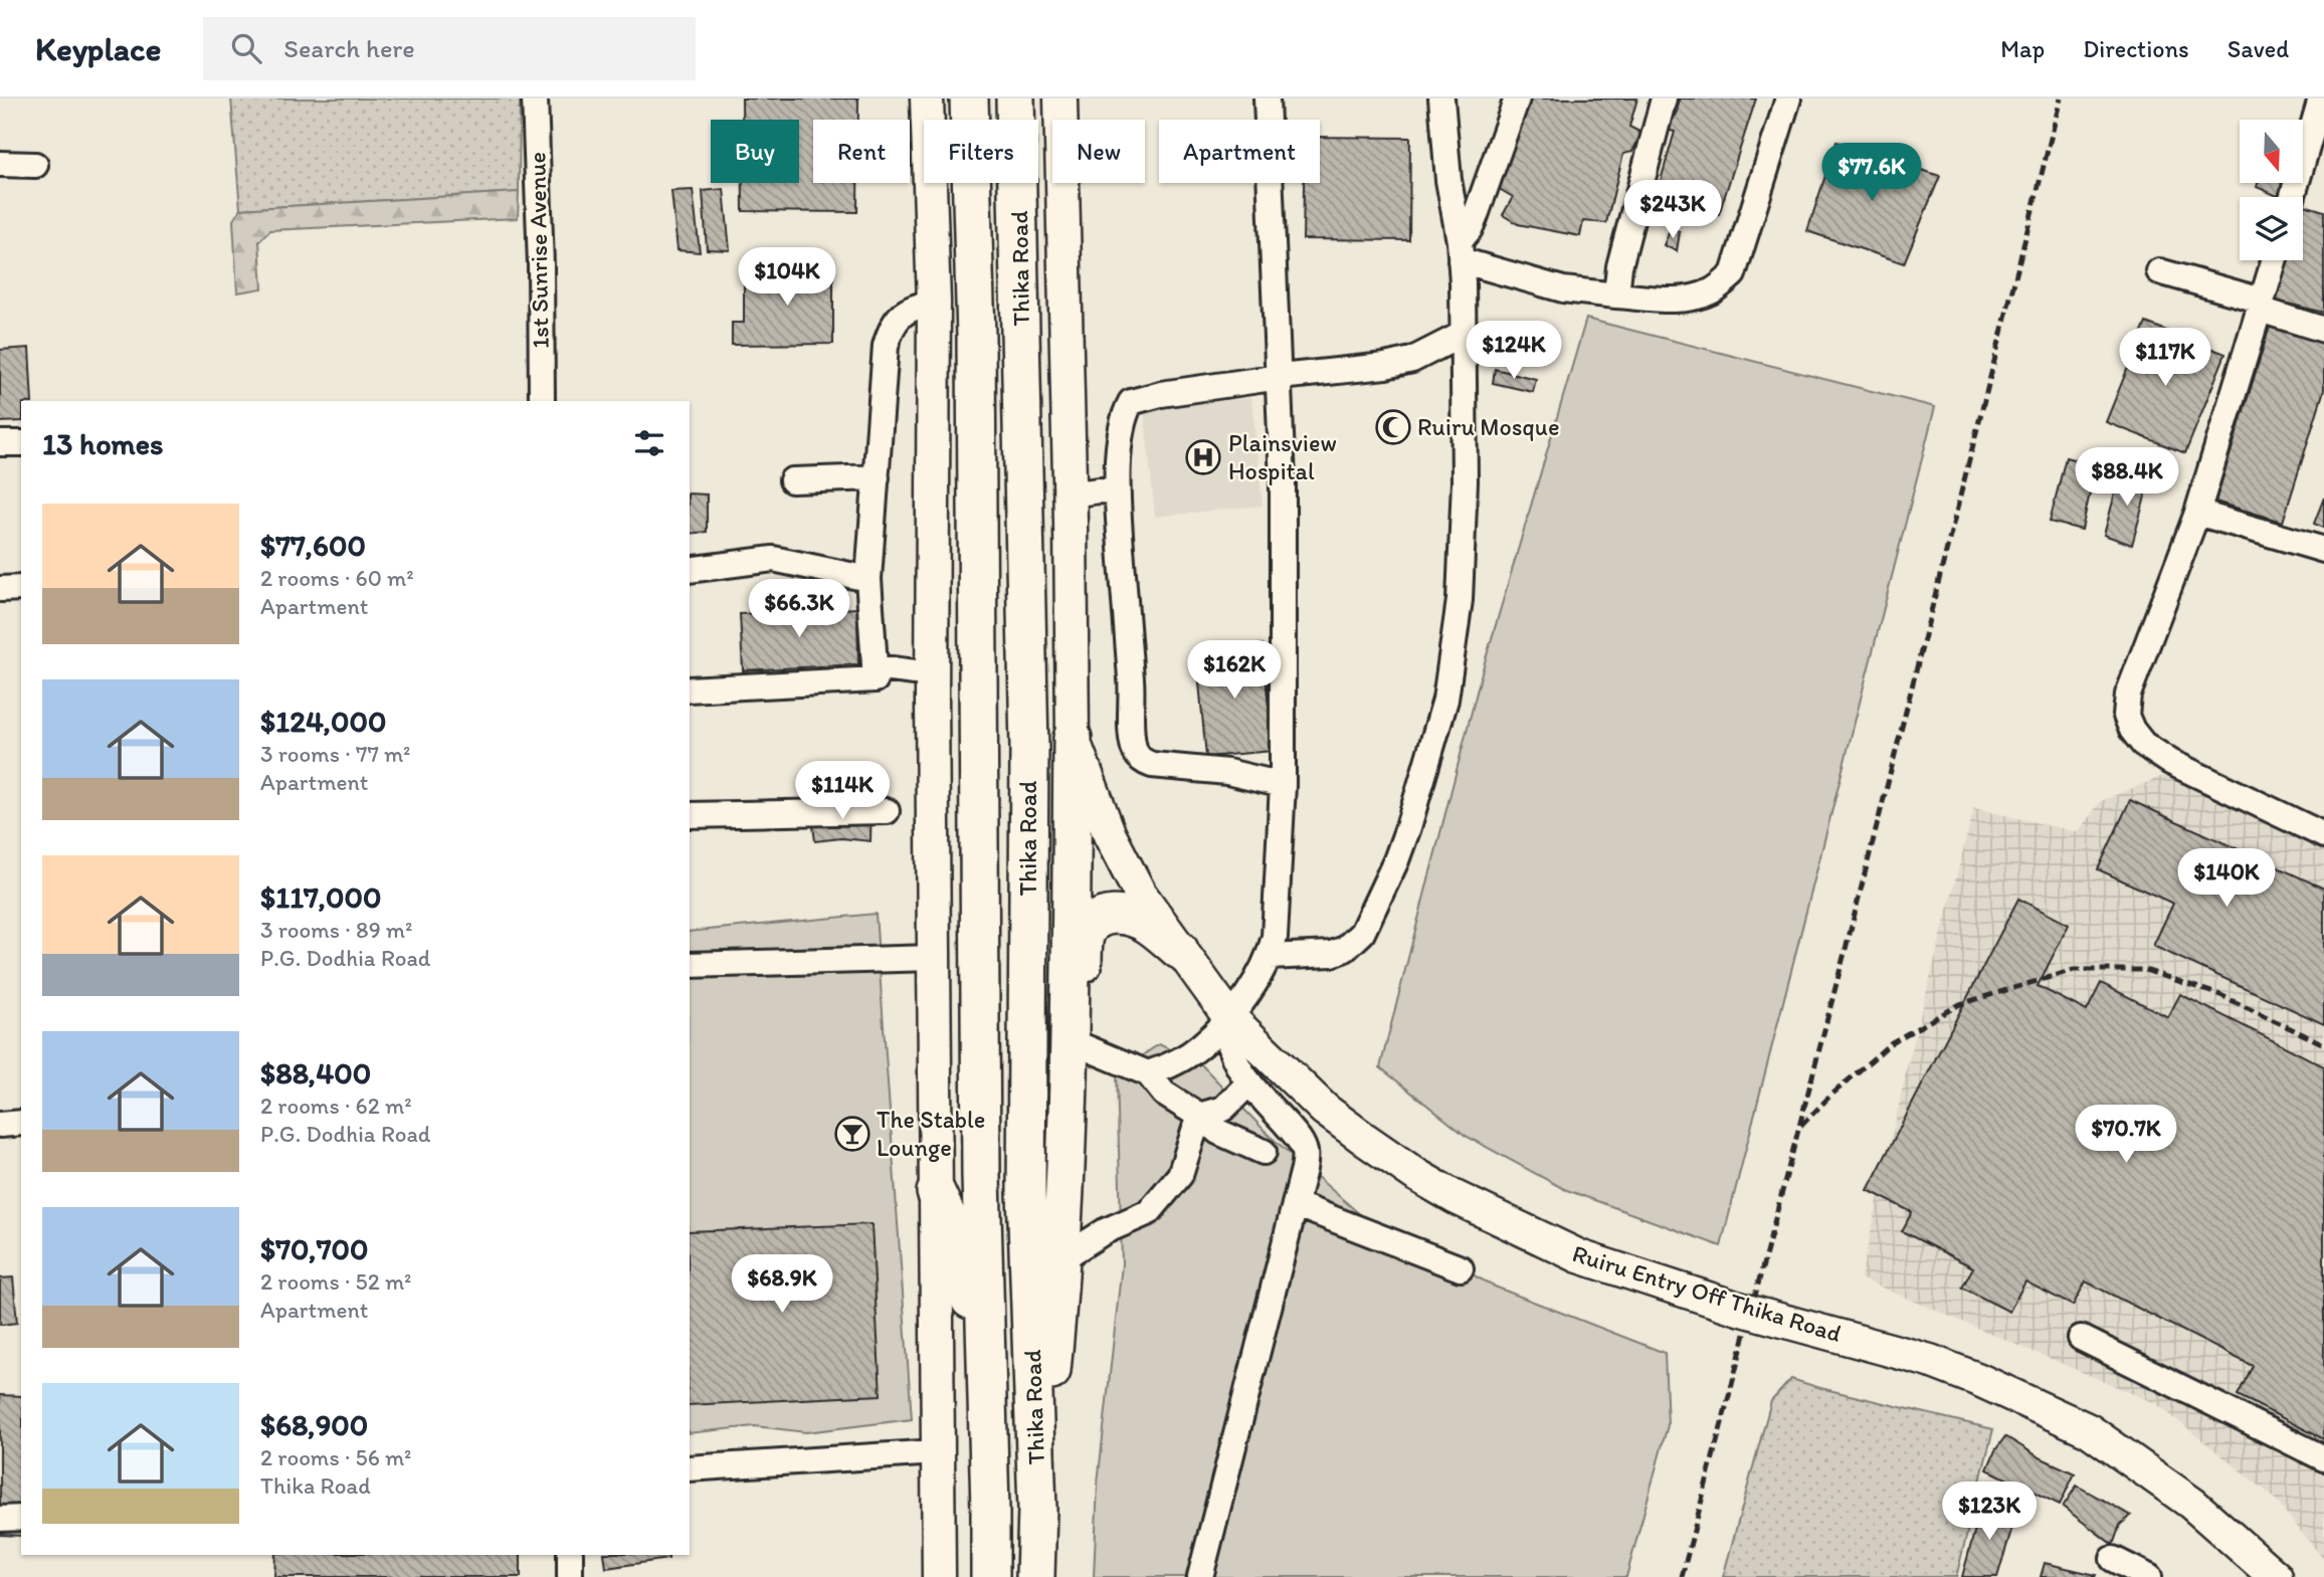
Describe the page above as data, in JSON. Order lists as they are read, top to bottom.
{
  "streets": {
    "highway": ["Thika Road"],
    "main road": ["Ruiru Entry Off Thika Road"],
    "street": ["1st Sunrise Avenue"]
  },
  "crossings": [
    ["Thika Road", "Ruiru Entry Off Thika Road"]
  ],
  "places": {
    "mosque": ["Ruiru Mosque"],
    "hospital": ["Plainsview Hospital"],
    "bar": ["The Stable Lounge"]
  },
  "north": "bottom",
  "page": {
    "header": "Keyplace",
    "search": "Search here",
    "nav": ["Map", "Directions", "Saved"],
    "chip": [
      "Buy",
      "Rent",
      "Filters",
      "New",
      "Apartment"
    ],
    "price": [
      "$77.6K",
      "$243K",
      "$104K",
      "$124K",
      "$117K",
      "$88.4K",
      "$66.3K",
      "$162K",
      "$114K",
      "$140K",
      "$70.7K",
      "$68.9K",
      "$123K"
    ],
    "heading": "13 homes",
    "list": [
      {
        "name": "$77,600",
        "note": "2 rooms · 60 m² · Apartment"
      },
      {
        "name": "$124,000",
        "note": "3 rooms · 77 m² · Apartment"
      },
      {
        "name": "$117,000",
        "note": "3 rooms · 89 m² · P.G. Dodhia Road"
      },
      {
        "name": "$88,400",
        "note": "2 rooms · 62 m² · P.G. Dodhia Road"
      },
      {
        "name": "$70,700",
        "note": "2 rooms · 52 m² · Apartment"
      },
      {
        "name": "$68,900",
        "note": "2 rooms · 56 m² · Thika Road"
      }
    ]
  }
}
